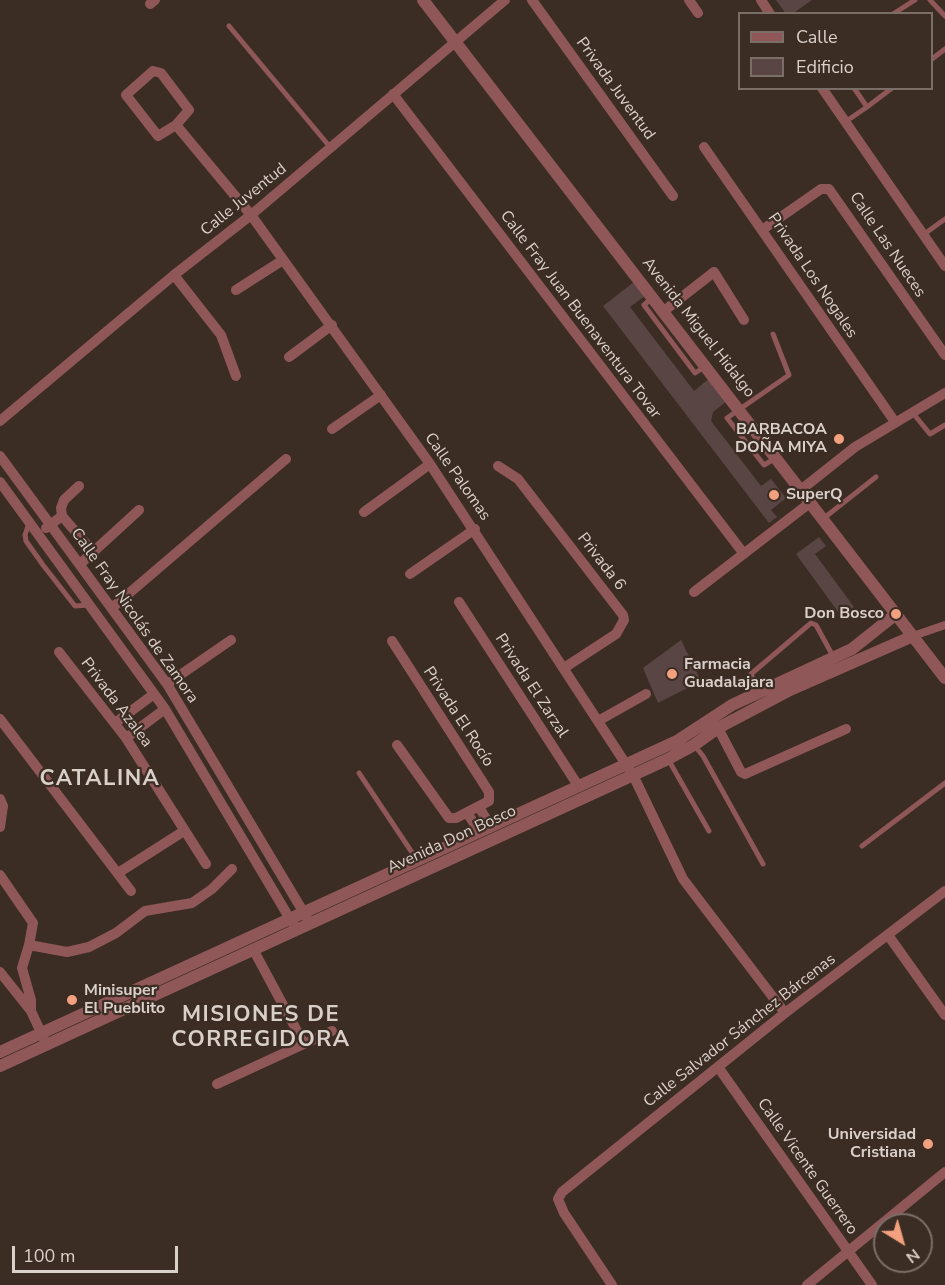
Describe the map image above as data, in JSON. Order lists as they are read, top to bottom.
{
  "streets": {
    "street": [
      "Privada Juventud",
      "Calle Juventud",
      "Calle Las Nueces",
      "Privada Los Nogales",
      "Calle Fray Juan Buenaventura Tovar",
      "Avenida Miguel Hidalgo",
      "Calle Palomas",
      "Privada 6",
      "Calle Fray Nicolás de Zamora",
      "Privada El Zarzal",
      "Privada Azalea",
      "Privada El Rocío",
      "Avenida Don Bosco",
      "Calle Salvador Sánchez Bárcenas",
      "Calle Vicente Guerrero"
    ]
  },
  "crossings": [
    ["Calle Juventud", "Calle Fray Juan Buenaventura Tovar"],
    ["Calle Juventud", "Avenida Miguel Hidalgo"],
    ["Calle Juventud", "Calle Palomas"],
    ["Calle Las Nueces", "Privada Los Nogales"],
    ["Avenida Miguel Hidalgo", "Avenida Don Bosco"],
    ["Calle Palomas", "Privada 6"],
    ["Calle Palomas", "Avenida Don Bosco"],
    ["Calle Palomas", "Calle Salvador Sánchez Bárcenas"],
    ["Calle Fray Nicolás de Zamora", "Avenida Don Bosco"],
    ["Privada El Zarzal", "Avenida Don Bosco"],
    ["Calle Salvador Sánchez Bárcenas", "Calle Vicente Guerrero"]
  ],
  "districts": ["CATALINA", "MISIONES DE CORREGIDORA"],
  "places": [
    "BARBACOA DOÑA MIYA",
    "SuperQ",
    "Don Bosco",
    "Farmacia Guadalajara",
    "Minisuper El Pueblito",
    "Universidad Cristiana"
  ],
  "legend": ["Calle", "Edificio"],
  "scale_bar": "100 m",
  "north": "bottom right"
}
